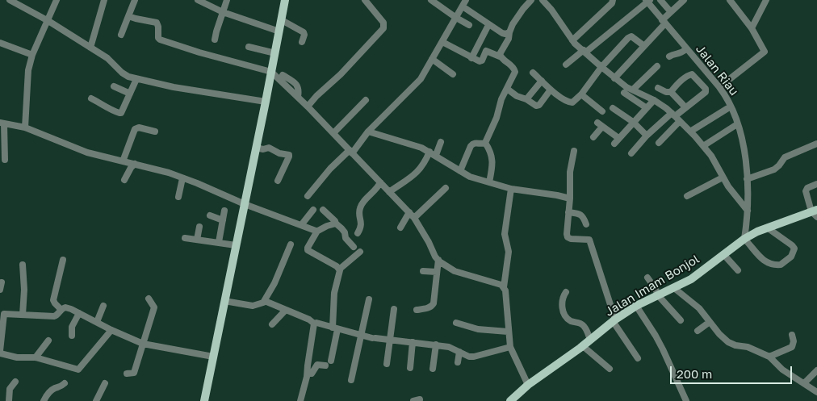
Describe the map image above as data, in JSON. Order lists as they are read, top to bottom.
{
  "streets": {
    "main road": ["Jalan Imam Bonjol"],
    "street": ["Jalan Riau"]
  },
  "crossings": [
    ["Jalan Riau", "Jalan Imam Bonjol"]
  ],
  "scale_bar": "200 m"
}
